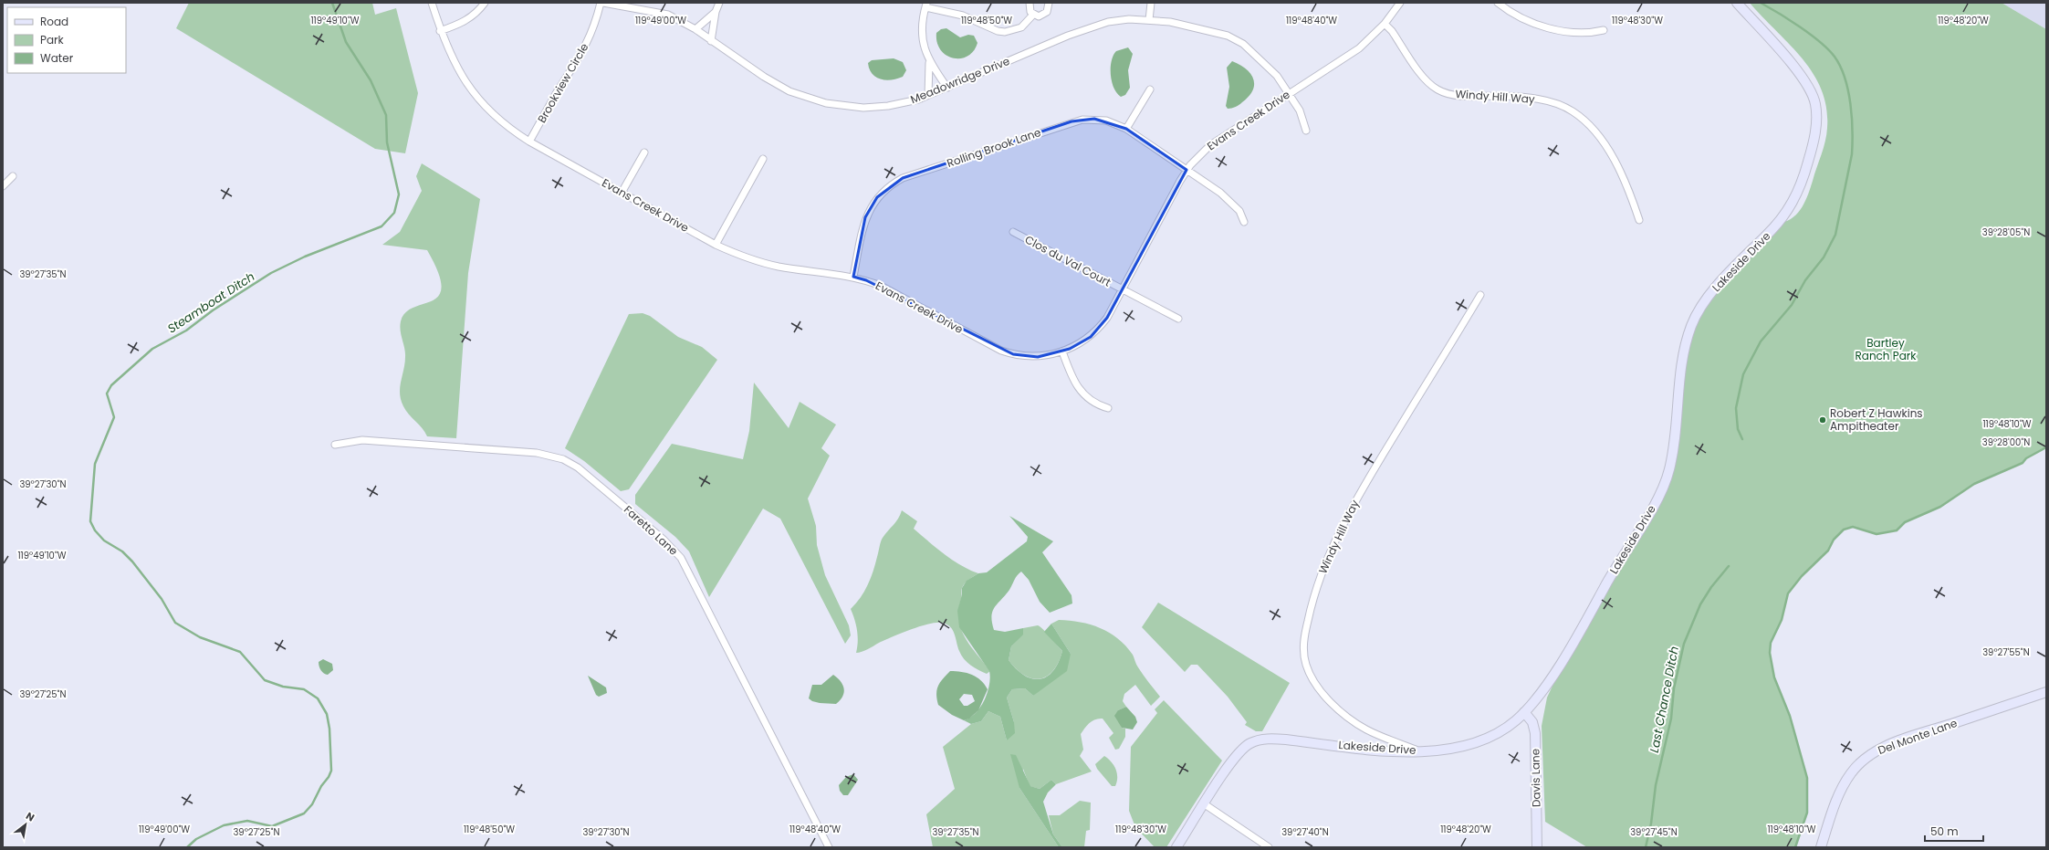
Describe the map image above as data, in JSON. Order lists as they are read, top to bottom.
{
  "streets": {
    "street": [
      "Meadowridge Drive",
      "Brookview Circle",
      "Windy Hill Way",
      "Evans Creek Drive",
      "Rolling Brook Lane",
      "Clos du Val Court",
      "Lakeside Drive",
      "Faretto Lane",
      "Del Monte Lane",
      "Davis Lane"
    ]
  },
  "crossings": [
    ["Meadowridge Drive", "Brookview Circle"],
    ["Meadowridge Drive", "Evans Creek Drive"],
    ["Brookview Circle", "Evans Creek Drive"],
    ["Windy Hill Way", "Lakeside Drive"],
    ["Evans Creek Drive", "Rolling Brook Lane"],
    ["Evans Creek Drive", "Clos du Val Court"],
    ["Lakeside Drive", "Davis Lane"]
  ],
  "water": ["Steamboat Ditch", "Last Chance Ditch"],
  "parks": ["Bartley Ranch Park"],
  "places": ["Robert Z Hawkins Ampitheater"],
  "legend": ["Road", "Park", "Water"],
  "scale_bar": "50 m",
  "north": "top right",
  "coordinates": [
    "119°48'50\"W",
    "119°48'40\"W",
    "119°48'30\"W",
    "119°48'20\"W",
    "119°49'10\"W",
    "119°49'00\"W",
    "39°28'05\"N",
    "39°27'35\"N",
    "119°48'10\"W",
    "39°28'00\"N",
    "39°27'30\"N",
    "39°27'55\"N",
    "39°27'25\"N",
    "39°27'40\"N",
    "39°27'45\"N"
  ]
}
